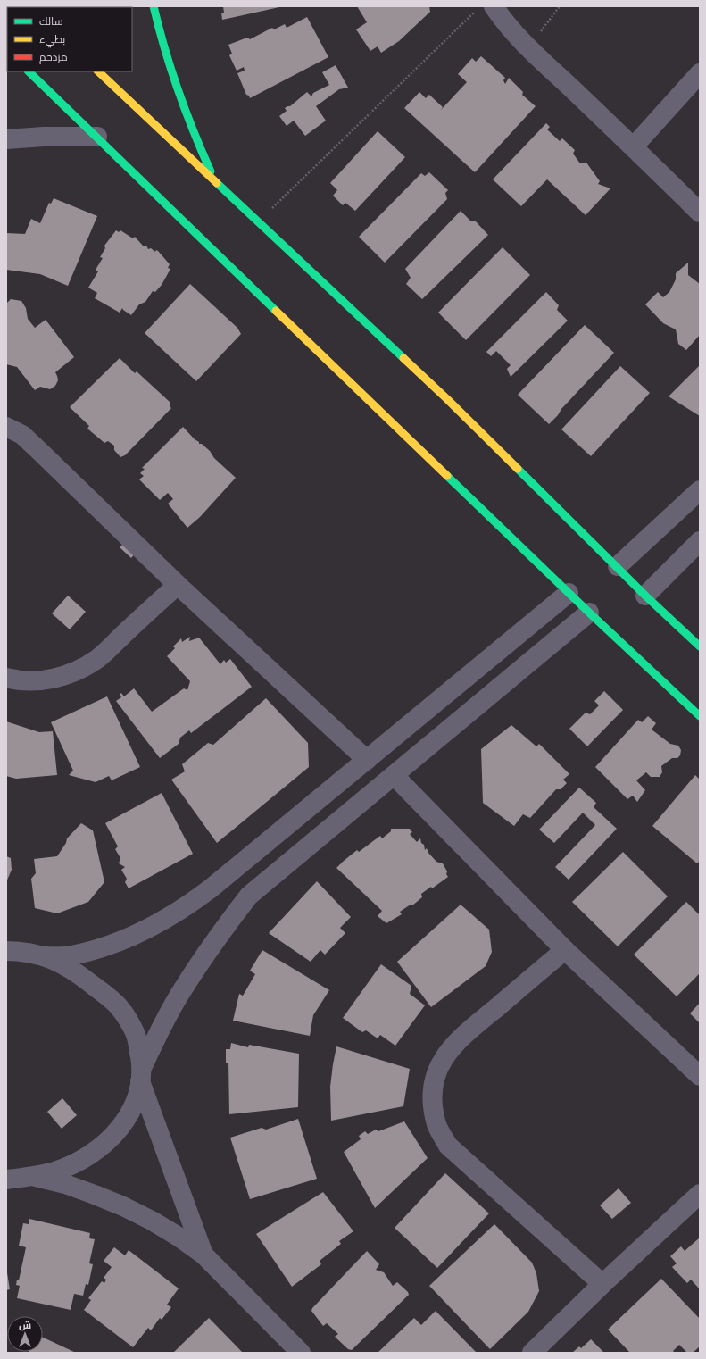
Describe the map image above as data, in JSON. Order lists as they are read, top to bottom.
{
  "legend": ["سالك", "بطيء", "مزدحم"],
  "north": "top"
}
